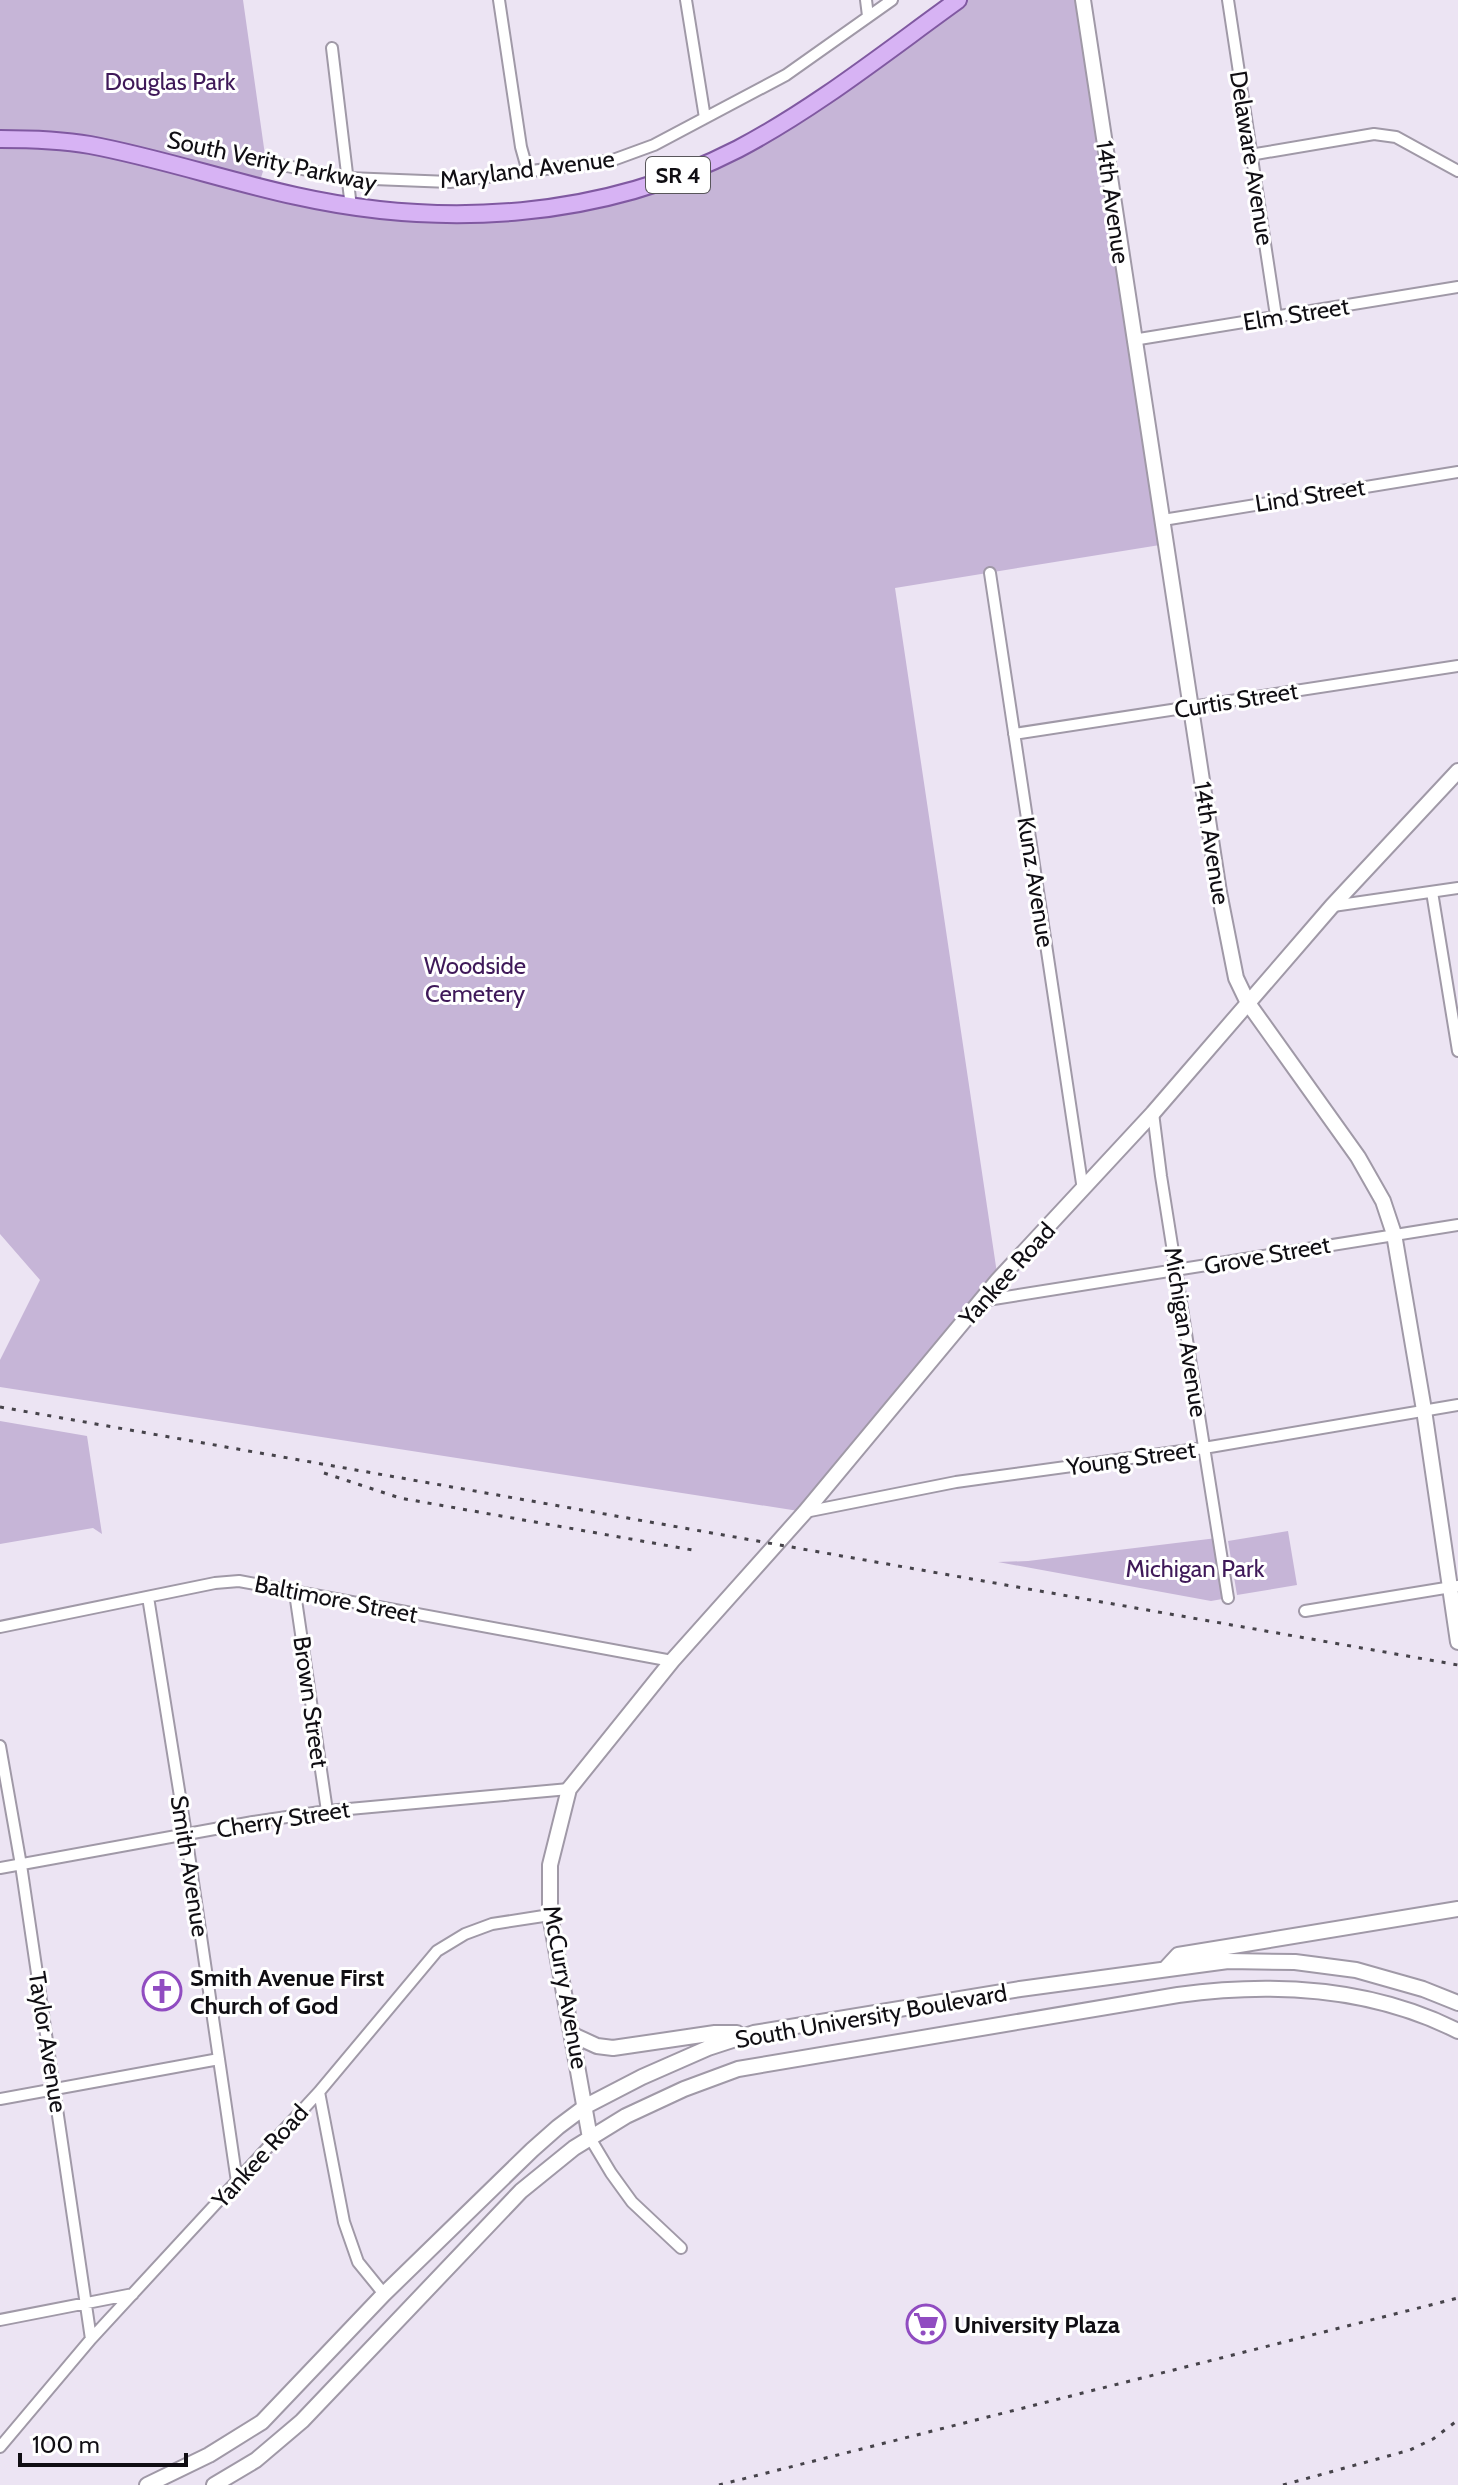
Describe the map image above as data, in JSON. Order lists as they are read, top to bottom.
{
  "streets": {
    "main road": ["South Verity Parkway", "SR 4"],
    "street": [
      "Delaware Avenue",
      "Maryland Avenue",
      "14th Avenue",
      "Elm Street",
      "Lind Street",
      "Curtis Street",
      "Kunz Avenue",
      "Grove Street",
      "Yankee Road",
      "Michigan Avenue",
      "Young Street",
      "Baltimore Street",
      "Brown Street",
      "Cherry Street",
      "Smith Avenue",
      "McCurry Avenue",
      "South University Boulevard",
      "Taylor Avenue"
    ]
  },
  "crossings": [
    ["Delaware Avenue", "Elm Street"],
    ["14th Avenue", "Elm Street"],
    ["14th Avenue", "Lind Street"],
    ["14th Avenue", "Curtis Street"],
    ["14th Avenue", "Grove Street"],
    ["14th Avenue", "Yankee Road"],
    ["14th Avenue", "Young Street"],
    ["Curtis Street", "Kunz Avenue"],
    ["Kunz Avenue", "Yankee Road"],
    ["Grove Street", "Yankee Road"],
    ["Grove Street", "Michigan Avenue"],
    ["Yankee Road", "Michigan Avenue"],
    ["Yankee Road", "Young Street"],
    ["Yankee Road", "Baltimore Street"],
    ["Yankee Road", "Cherry Street"],
    ["Yankee Road", "Smith Avenue"],
    ["Yankee Road", "McCurry Avenue"],
    ["Yankee Road", "Taylor Avenue"],
    ["Michigan Avenue", "Young Street"],
    ["Baltimore Street", "Brown Street"],
    ["Baltimore Street", "Smith Avenue"],
    ["Brown Street", "Cherry Street"],
    ["Cherry Street", "Smith Avenue"],
    ["Cherry Street", "McCurry Avenue"],
    ["Cherry Street", "Taylor Avenue"],
    ["McCurry Avenue", "South University Boulevard"]
  ],
  "parks": ["Douglas Park", "Woodside Cemetery", "Michigan Park"],
  "places": {
    "church": ["Smith Avenue First Church of God"],
    "supermarket": ["University Plaza"]
  },
  "scale_bar": "100 m"
}
